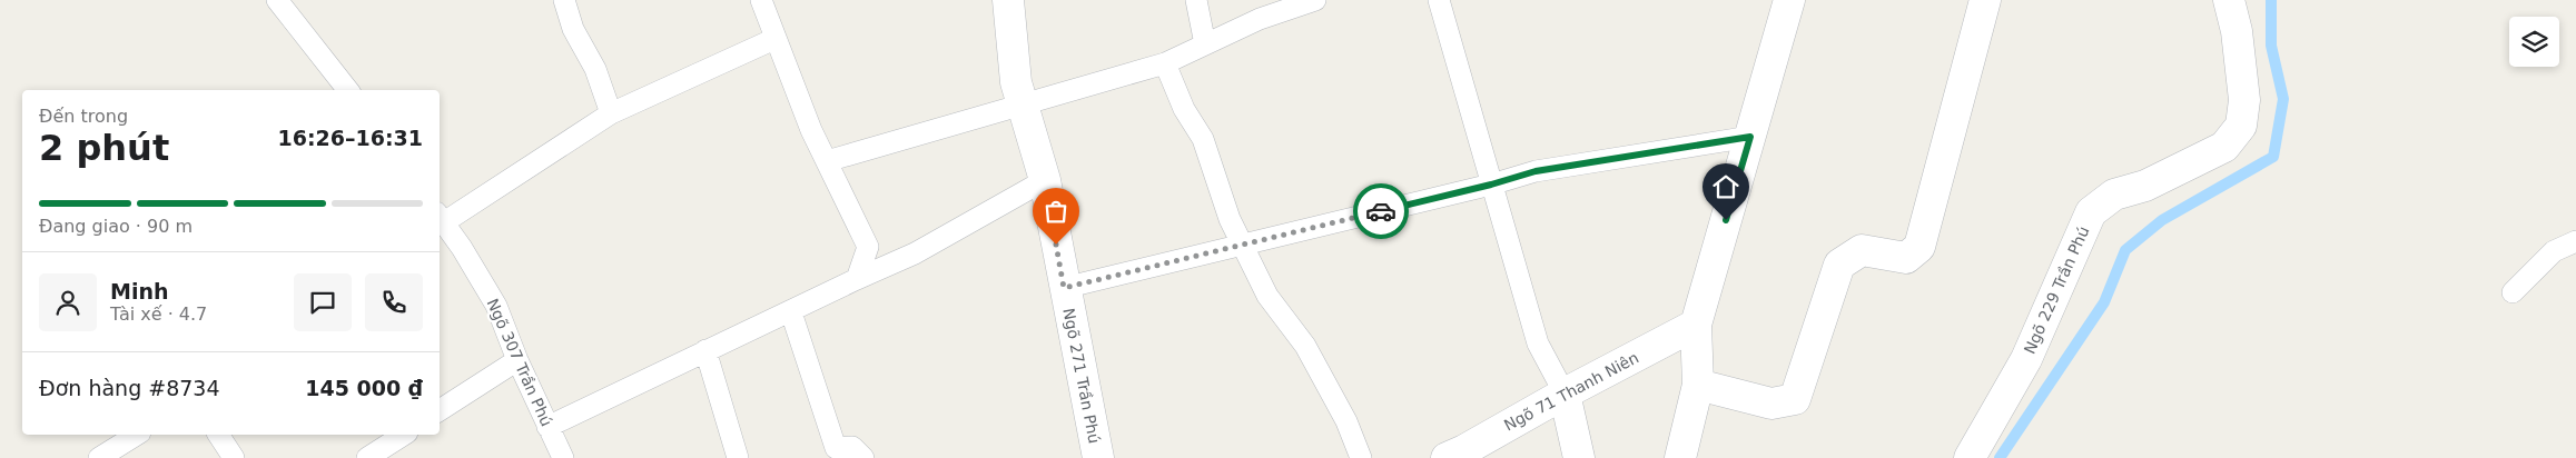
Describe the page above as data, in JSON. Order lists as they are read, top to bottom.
{
  "streets": {
    "street": ["Ngõ 229 Trần Phú", "Ngõ 271 Trần Phú", "Ngõ 71 Thanh Niên"],
    "lane": ["Ngõ 307 Trần Phú"]
  },
  "page": {
    "heading": ["2 phút", "Đến trong", "16:26–16:31"],
    "panel": [
      "Minh",
      "Tài xế · 4.7",
      "Đơn hàng #8734",
      "145 000 ₫"
    ],
    "bar": "Đang giao · 90 m"
  }
}
